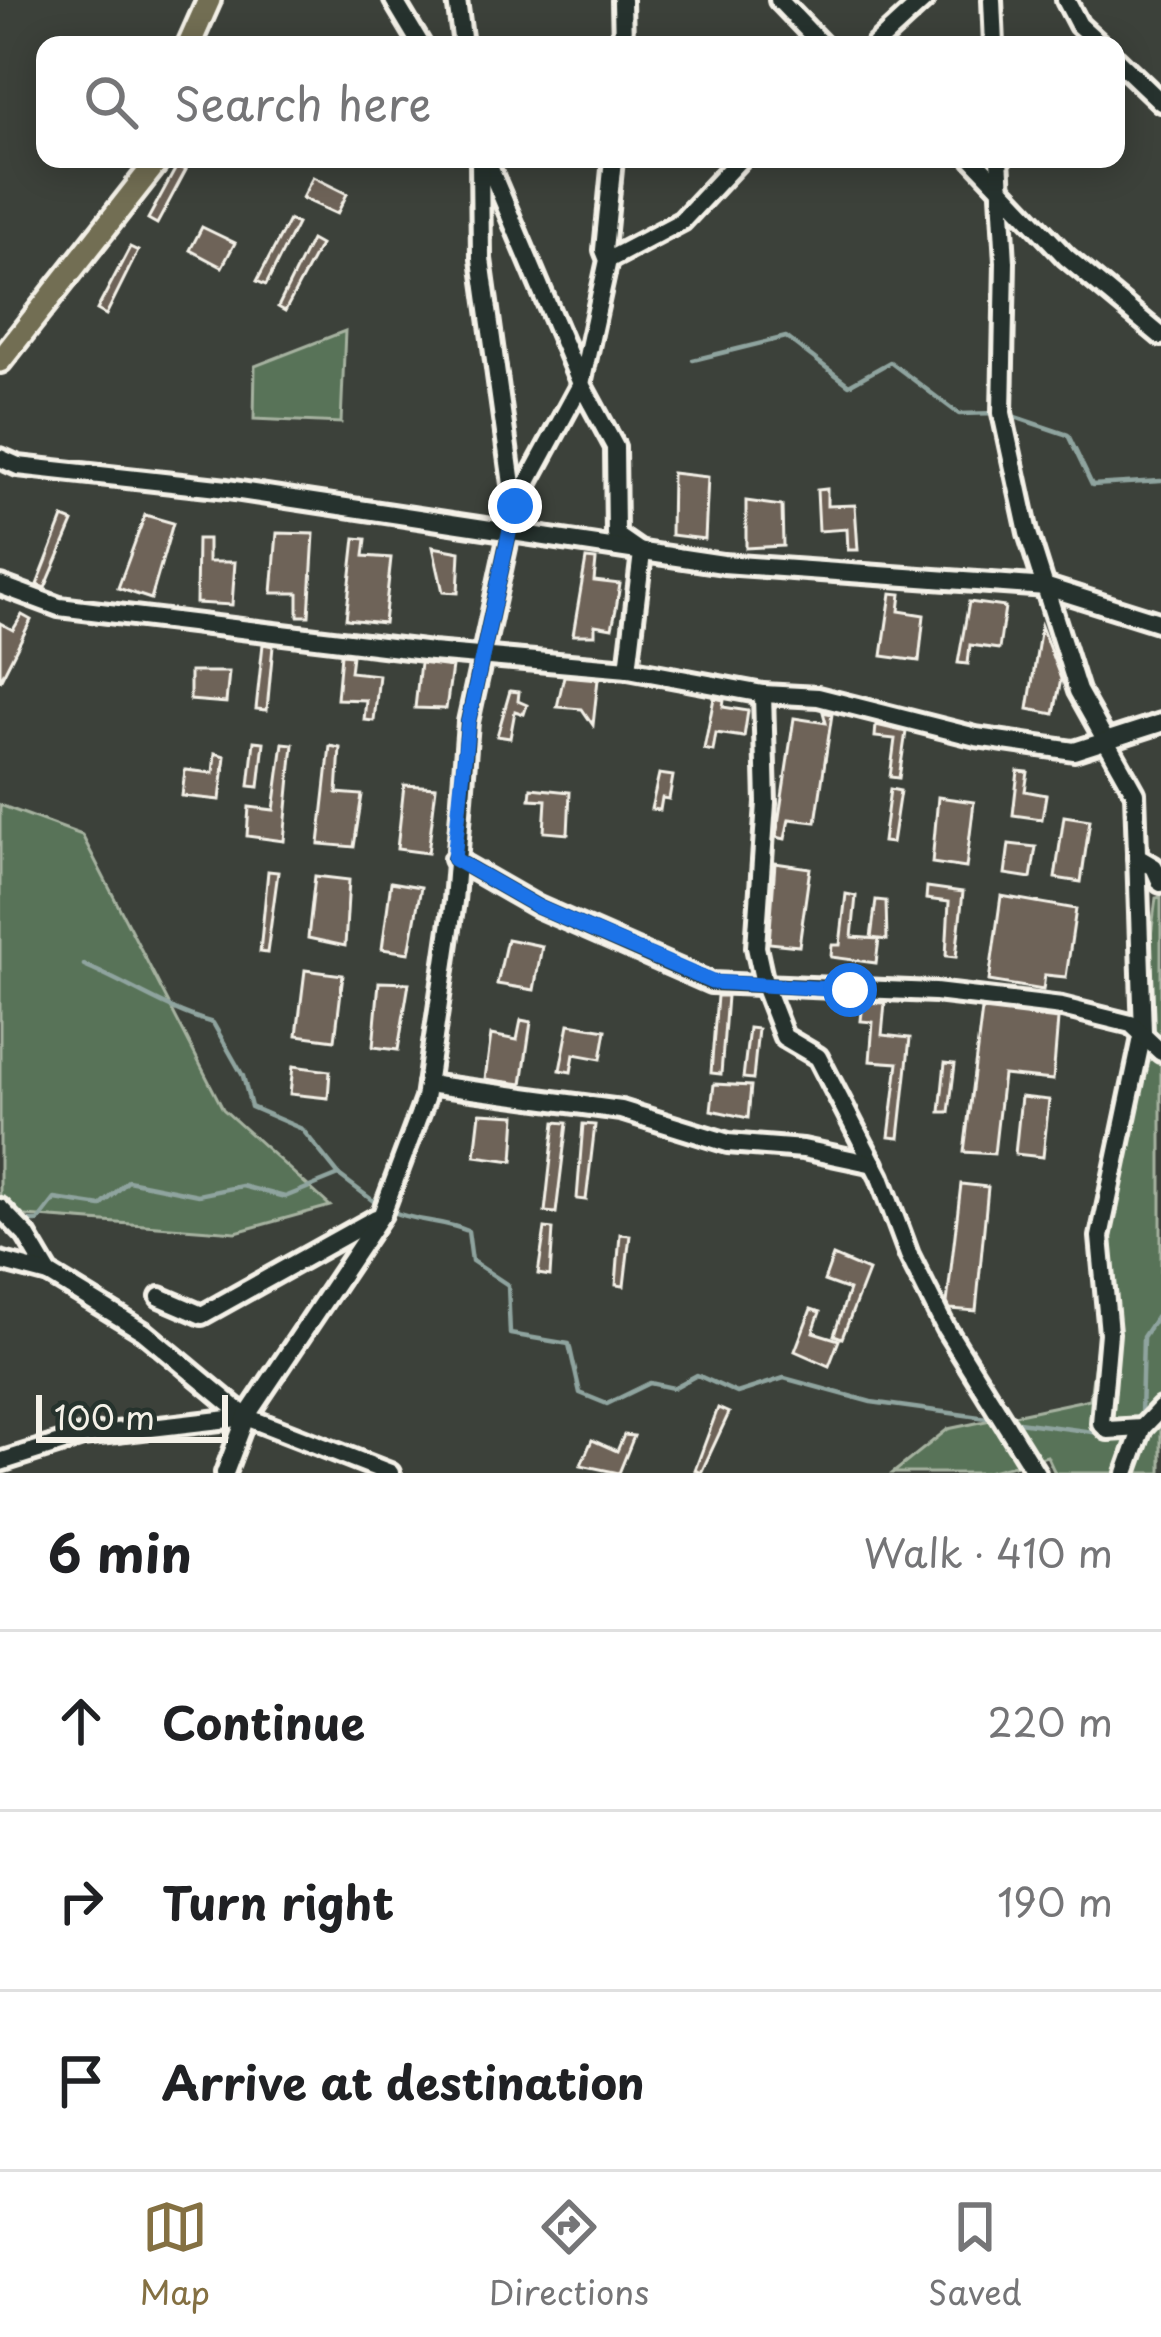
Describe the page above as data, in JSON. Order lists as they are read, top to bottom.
{
  "scale_bar": "100 m",
  "page": {
    "search": "Search here",
    "scale": "100 m",
    "heading": ["6 min", "Walk · 410 m"],
    "list": [
      ["Continue", "220 m"],
      ["Turn right", "190 m"],
      "Arrive at destination"
    ],
    "nav": ["Map", "Directions", "Saved"]
  }
}
